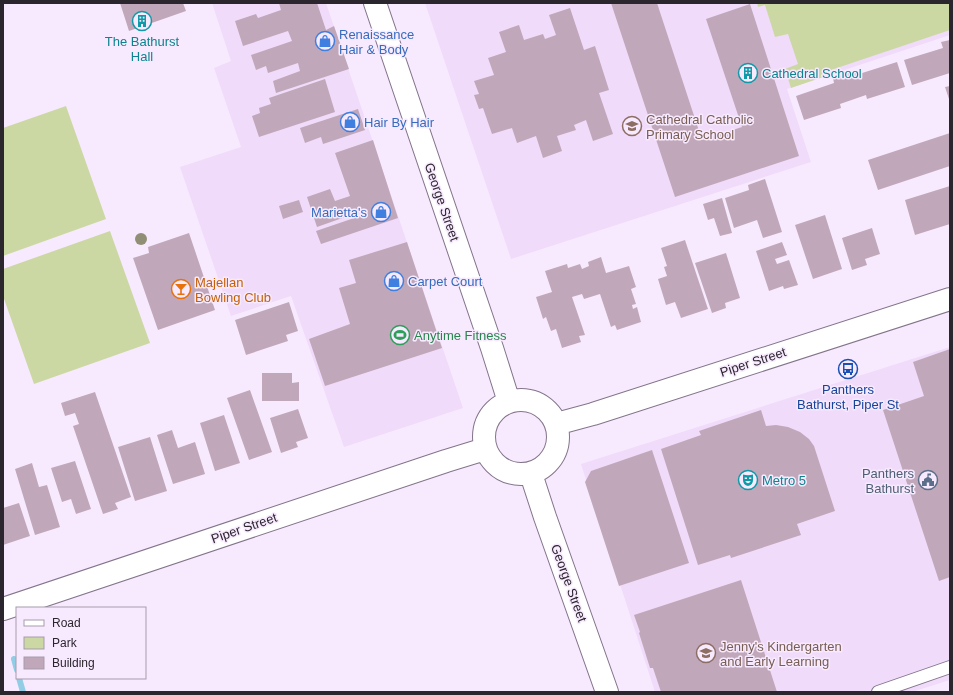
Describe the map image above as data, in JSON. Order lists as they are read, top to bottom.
{
  "streets": {
    "street": ["George Street", "Piper Street"]
  },
  "crossings": [
    ["George Street", "Piper Street"]
  ],
  "places": {
    "building": ["The Bathurst Hall", "Cathedral School"],
    "shop": [
      "Renaissance Hair & Body",
      "Hair By Hair",
      "Marietta's",
      "Carpet Court"
    ],
    "school or university": ["Cathedral Catholic Primary School", "Jenny's Kindergarten and Early Learning"],
    "bar": ["Majellan Bowling Club"],
    "sports": ["Anytime Fitness"],
    "bus stop": ["Panthers Bathurst, Piper St"],
    "theatre": ["Metro 5"],
    "public building": ["Panthers Bathurst"]
  },
  "legend": ["Road", "Park", "Building"]
}
